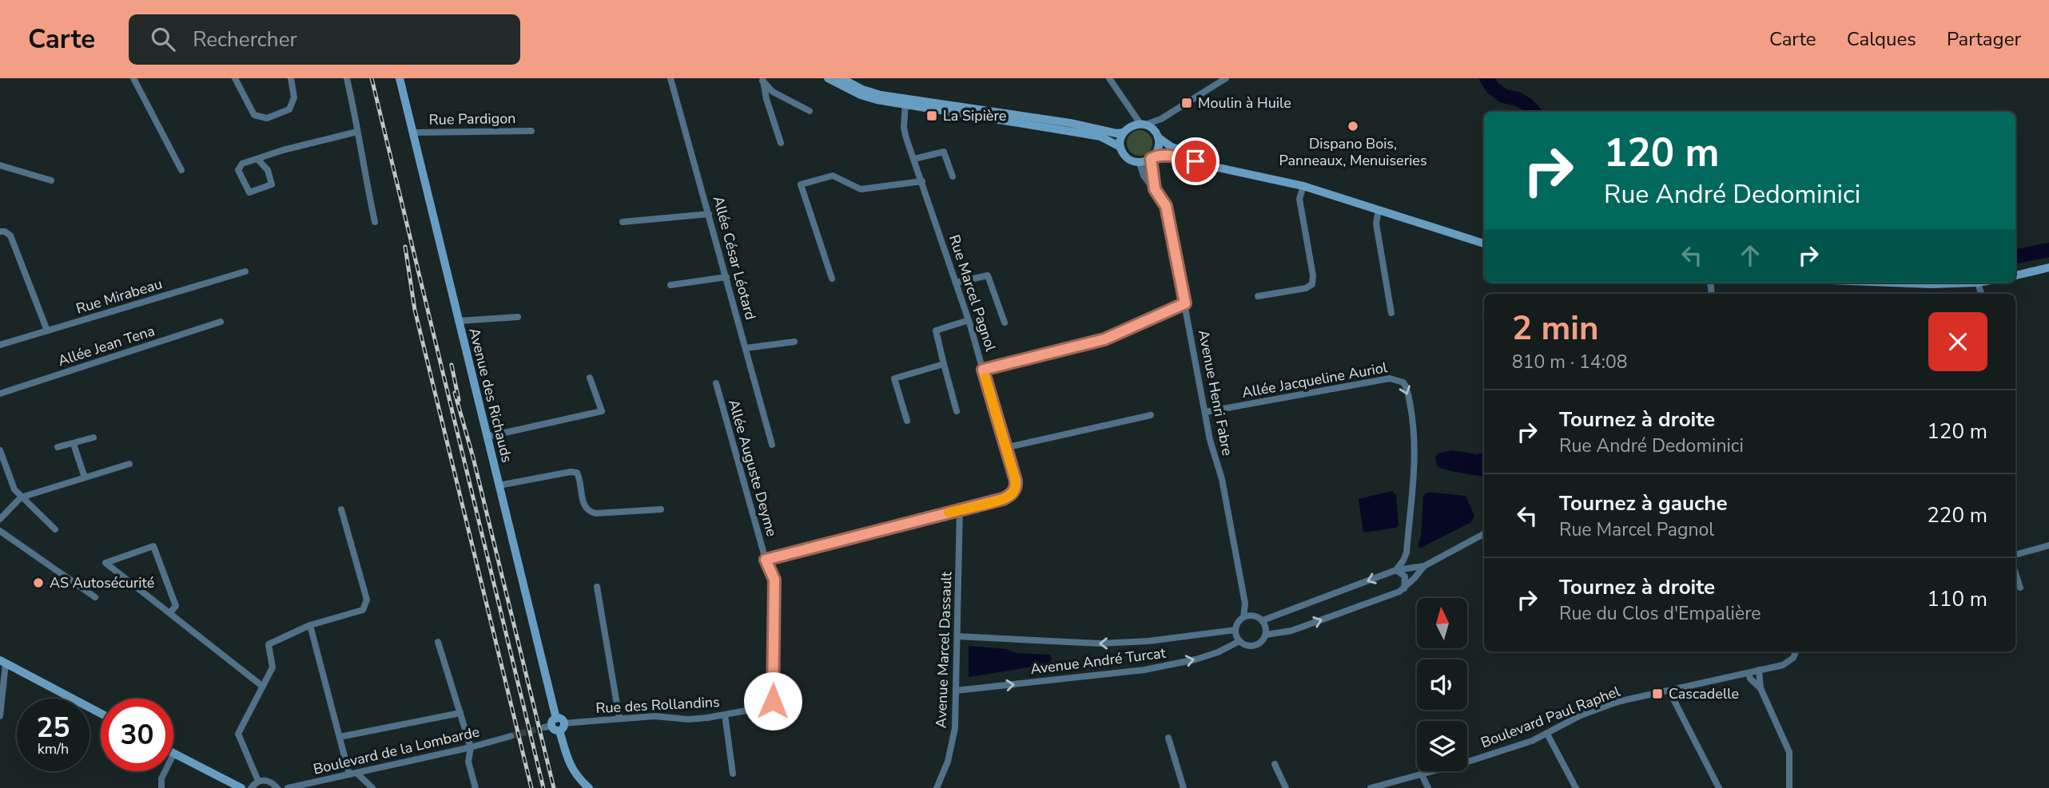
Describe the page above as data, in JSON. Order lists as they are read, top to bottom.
{
  "streets": {
    "street": [
      "Rue Pardigon",
      "Allée César Léotard",
      "Rue Marcel Pagnol",
      "Rue Mirabeau",
      "Allée Jean Tena",
      "Allée Jacqueline Auriol",
      "Avenue Henri Fabre",
      "Avenue des Richauds",
      "Allée Auguste Deyme",
      "Avenue Marcel Dassault",
      "Avenue André Turcat",
      "Rue des Rollandins",
      "Boulevard Paul Raphel",
      "Boulevard de la Lombarde"
    ]
  },
  "crossings": [
    ["Rue Pardigon", "Avenue des Richauds"],
    ["Rue Marcel Pagnol", "Avenue Marcel Dassault"],
    ["Allée Jacqueline Auriol", "Avenue Henri Fabre"],
    ["Avenue Henri Fabre", "Avenue André Turcat"],
    ["Avenue des Richauds", "Rue des Rollandins"],
    ["Allée Auguste Deyme", "Rue des Rollandins"],
    ["Avenue Marcel Dassault", "Avenue André Turcat"]
  ],
  "places": {
    "transit": ["Moulin à Huile", "La Sipière", "Cascadelle"],
    "other": ["Dispano Bois, Panneaux, Menuiseries", "AS Autosécurité"]
  },
  "north": "top",
  "page": {
    "header": "Carte",
    "search": "Rechercher",
    "nav": ["Carte", "Calques", "Partager"],
    "turn": ["120 m", "Rue André Dedominici"],
    "heading": ["2 min", "810 m · 14:08"],
    "list": [
      {
        "name": "Tournez à droite",
        "note": "Rue André Dedominici",
        "value": "120 m"
      },
      {
        "name": "Tournez à gauche",
        "note": "Rue Marcel Pagnol",
        "value": "220 m"
      },
      {
        "name": "Tournez à droite",
        "note": "Rue du Clos d'Empalière",
        "value": "110 m"
      }
    ],
    "speed": "25 km/h",
    "limit": "30"
  }
}
